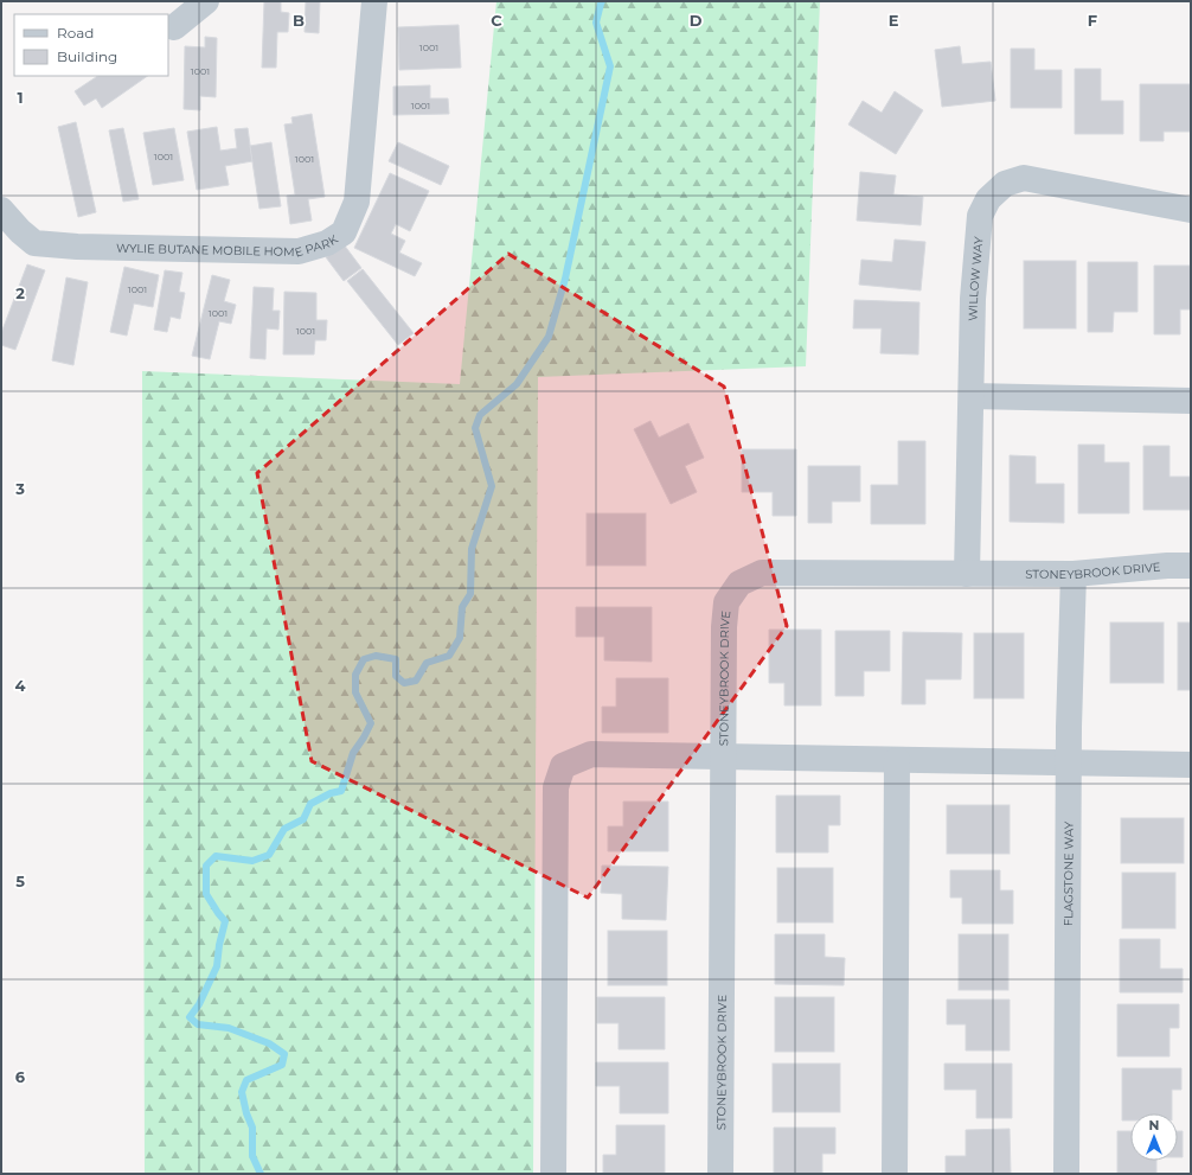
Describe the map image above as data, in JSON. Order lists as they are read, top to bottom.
{
  "streets": {
    "street": [
      "WYLIE BUTANE MOBILE HOME PARK",
      "WILLOW WAY",
      "STONEYBROOK DRIVE",
      "FLAGSTONE WAY"
    ]
  },
  "crossings": [
    ["WILLOW WAY", "STONEYBROOK DRIVE"],
    ["STONEYBROOK DRIVE", "FLAGSTONE WAY"]
  ],
  "house_numbers": [
    "1001",
    "1001",
    "1001",
    "1001",
    "1001",
    "1001",
    "1001",
    "1001"
  ],
  "legend": ["Road", "Building"],
  "north": "top",
  "grid": {
    "columns": [
      "B",
      "C",
      "D",
      "E",
      "F"
    ],
    "rows": [
      "1",
      "2",
      "3",
      "4",
      "5",
      "6"
    ]
  }
}
